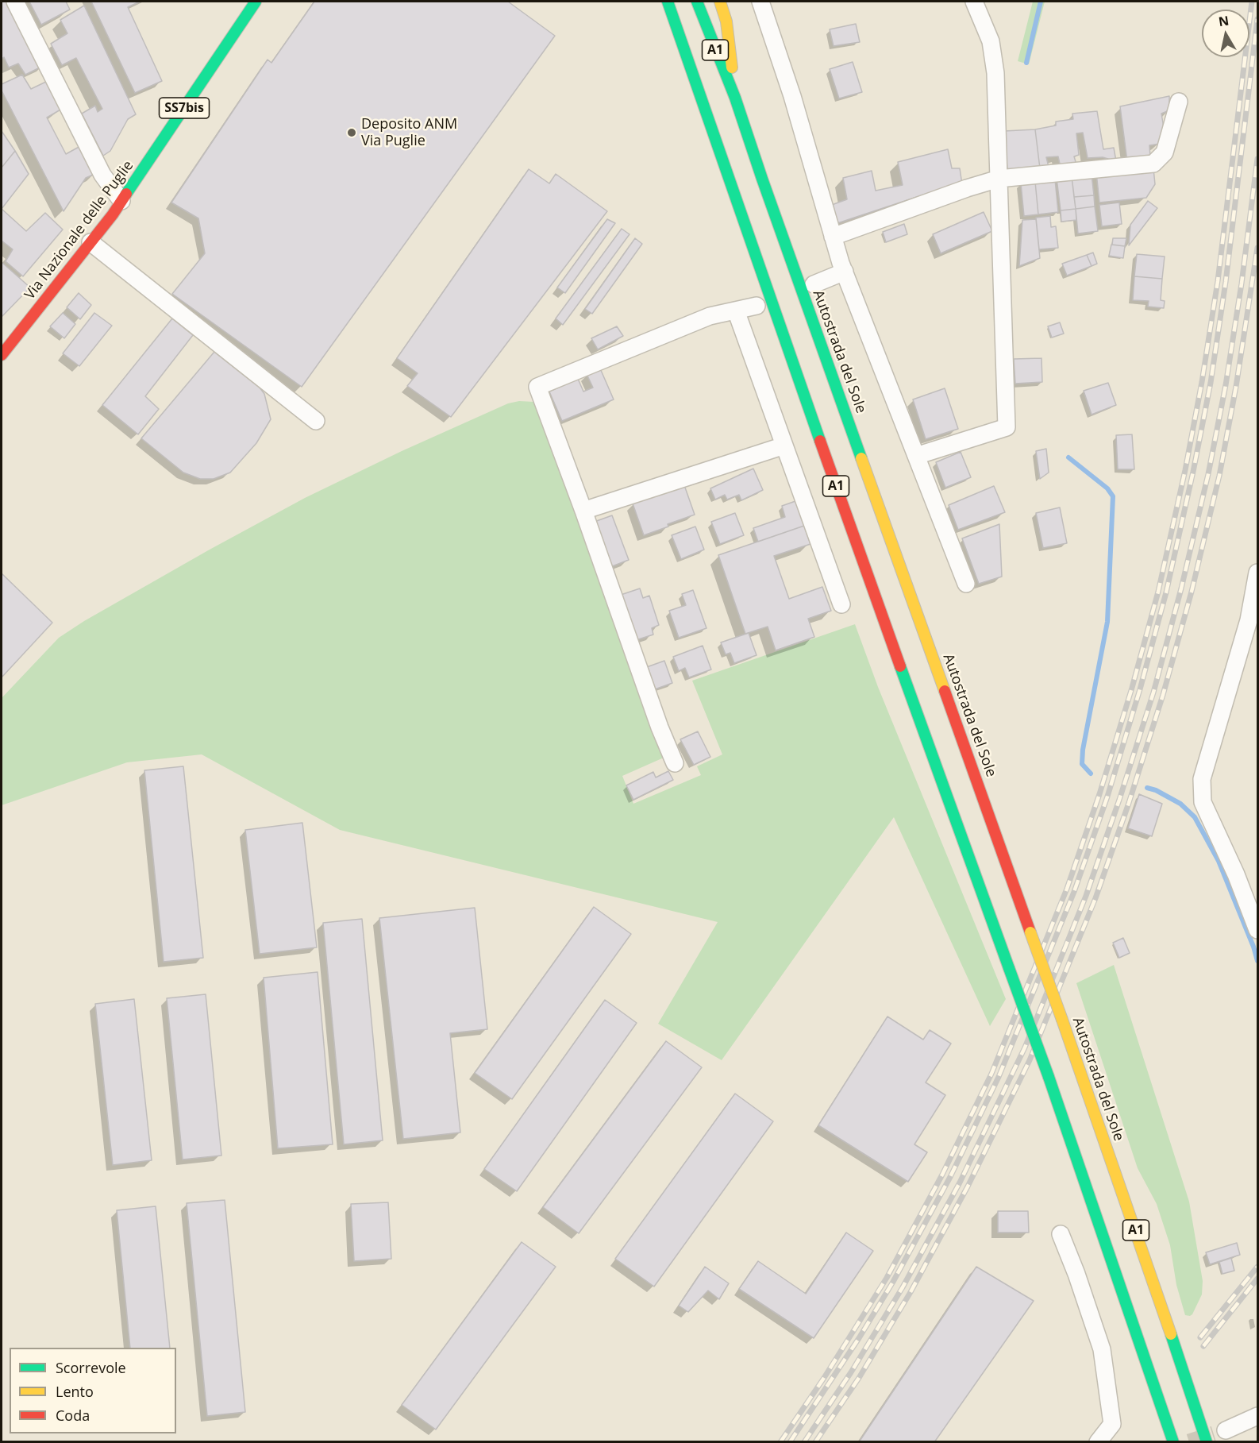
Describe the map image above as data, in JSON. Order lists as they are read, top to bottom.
{
  "streets": {
    "main road": [
      "A1",
      "SS7bis",
      "Via Nazionale delle Puglie",
      "Autostrada del Sole"
    ]
  },
  "places": ["Deposito ANM Via Puglie"],
  "legend": ["Scorrevole", "Lento", "Coda"],
  "north": "top"
}
